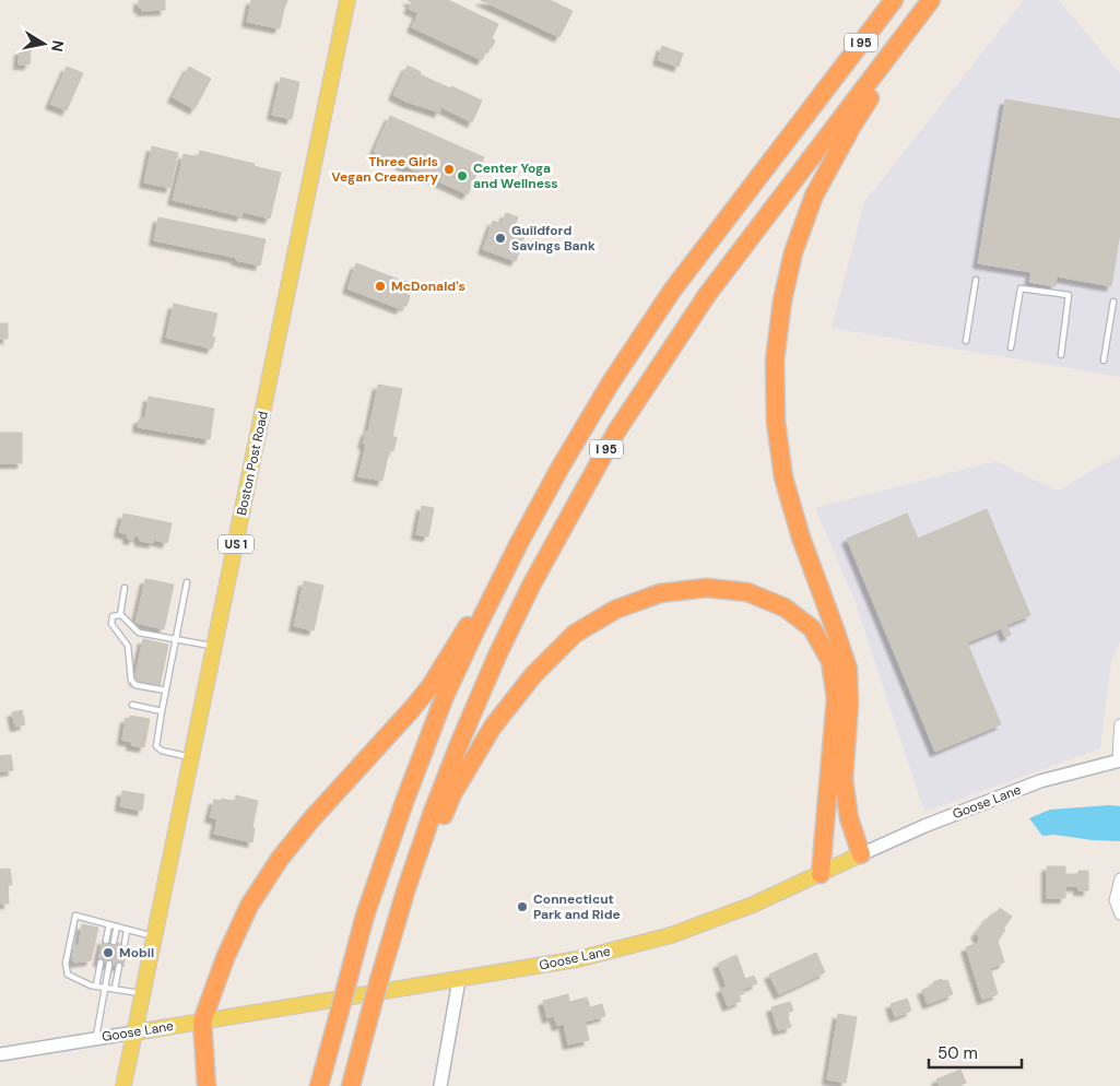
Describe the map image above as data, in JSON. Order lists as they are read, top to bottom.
{
  "streets": {
    "highway": ["I 95"],
    "main road": ["Boston Post Road", "US 1", "Goose Lane"]
  },
  "crossings": [
    ["Boston Post Road", "Goose Lane"]
  ],
  "places": [
    "Three Girls Vegan Creamery",
    "Center Yoga and Wellness",
    "Guildford Savings Bank",
    "McDonald's",
    "Connecticut Park and Ride",
    "Mobil"
  ],
  "scale_bar": "50 m",
  "north": "right"
}
